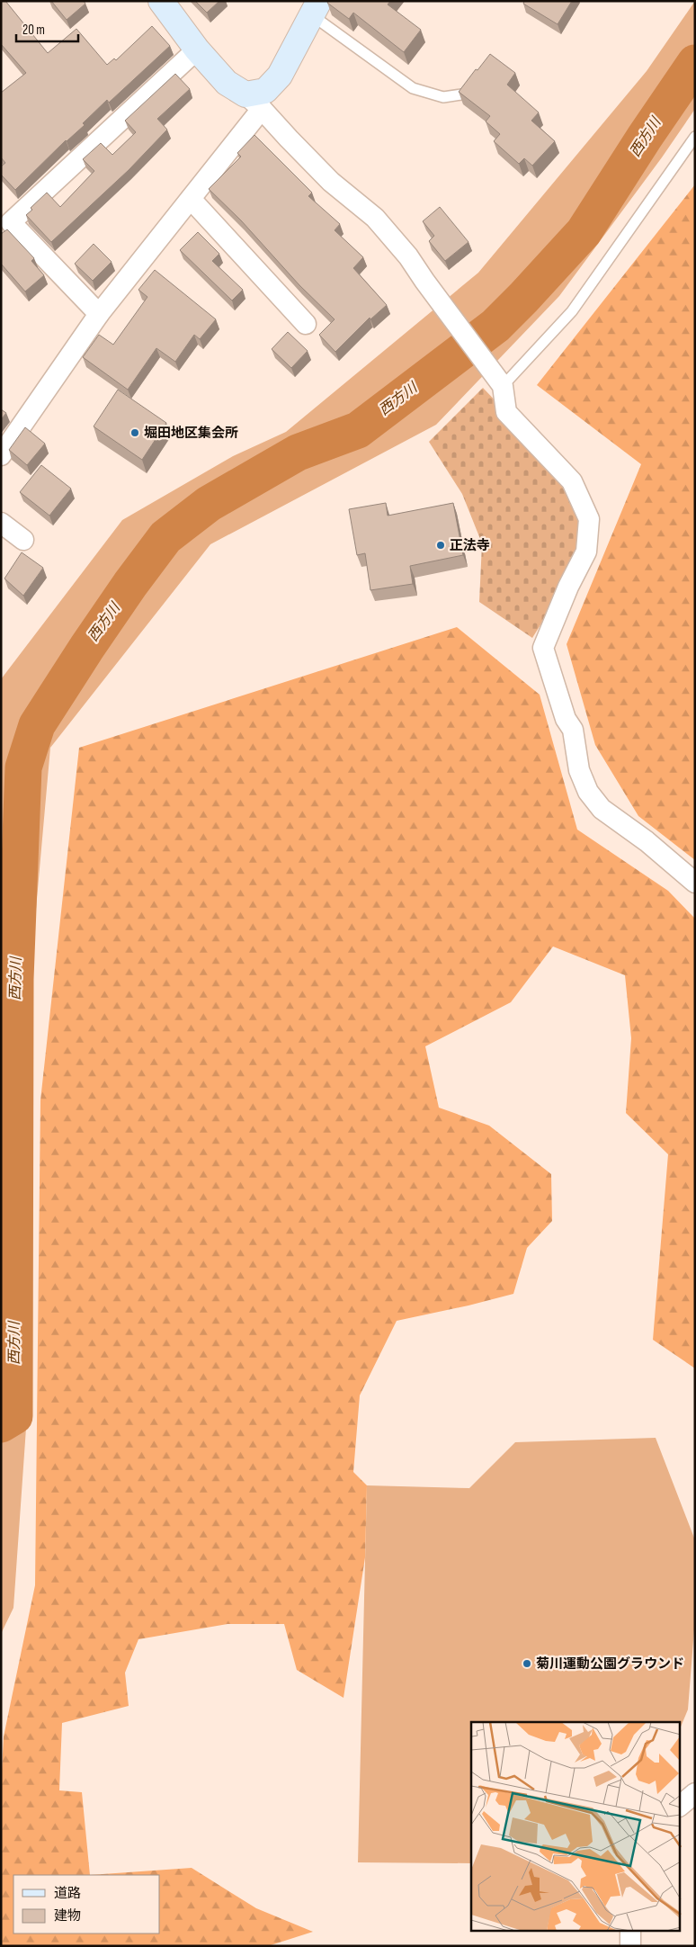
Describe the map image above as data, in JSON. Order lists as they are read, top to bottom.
{
  "water": ["西方川"],
  "places": ["堀田地区集会所", "正法寺", "菊川運動公園グラウンド"],
  "legend": ["道路", "建物"],
  "scale_bar": "20 m"
}
